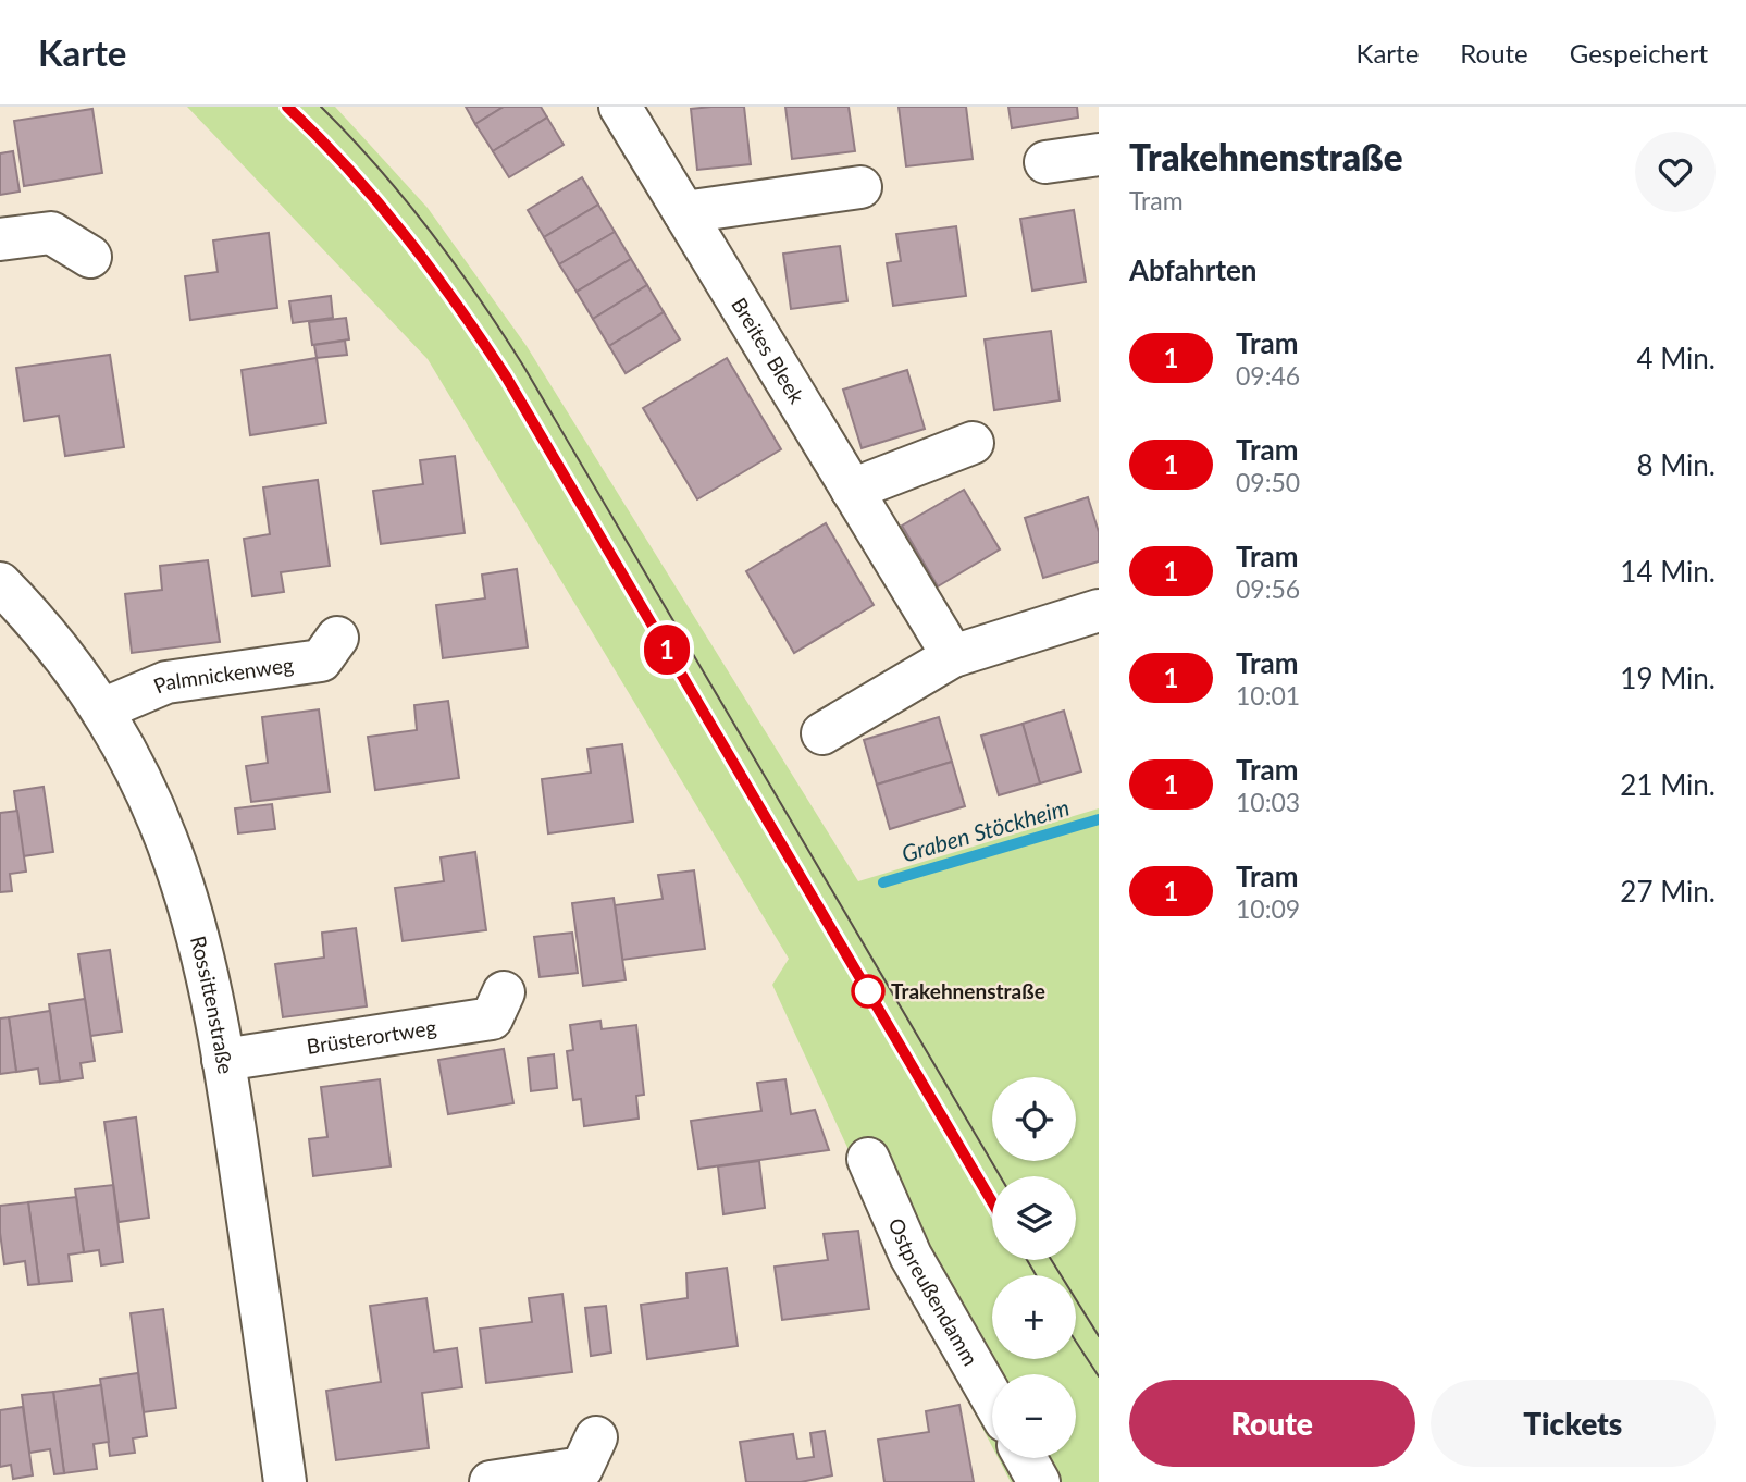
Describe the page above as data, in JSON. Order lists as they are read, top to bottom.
{
  "streets": {
    "street": [
      "Breites Bleek",
      "Palmnickenweg",
      "Rossittenstraße",
      "Brüsterortweg",
      "Ostpreußendamm"
    ]
  },
  "crossings": [
    ["Palmnickenweg", "Rossittenstraße"],
    ["Rossittenstraße", "Brüsterortweg"]
  ],
  "water": ["Graben Stöckheim"],
  "places": ["Trakehnenstraße"],
  "lines": ["tram line 1"],
  "page": {
    "header": "Karte",
    "nav": ["Karte", "Route", "Gespeichert"],
    "on_map": "1",
    "heading": [
      ["Trakehnenstraße", "Tram"],
      "Abfahrten"
    ],
    "list": [
      {
        "mark": "1",
        "name": "Tram",
        "note": "09:46",
        "value": "4 Min."
      },
      {
        "mark": "1",
        "name": "Tram",
        "note": "09:50",
        "value": "8 Min."
      },
      {
        "mark": "1",
        "name": "Tram",
        "note": "09:56",
        "value": "14 Min."
      },
      {
        "mark": "1",
        "name": "Tram",
        "note": "10:01",
        "value": "19 Min."
      },
      {
        "mark": "1",
        "name": "Tram",
        "note": "10:03",
        "value": "21 Min."
      },
      {
        "mark": "1",
        "name": "Tram",
        "note": "10:09",
        "value": "27 Min."
      }
    ],
    "map_buttons": ["+", "−"],
    "buttons": ["Route", "Tickets"]
  }
}
